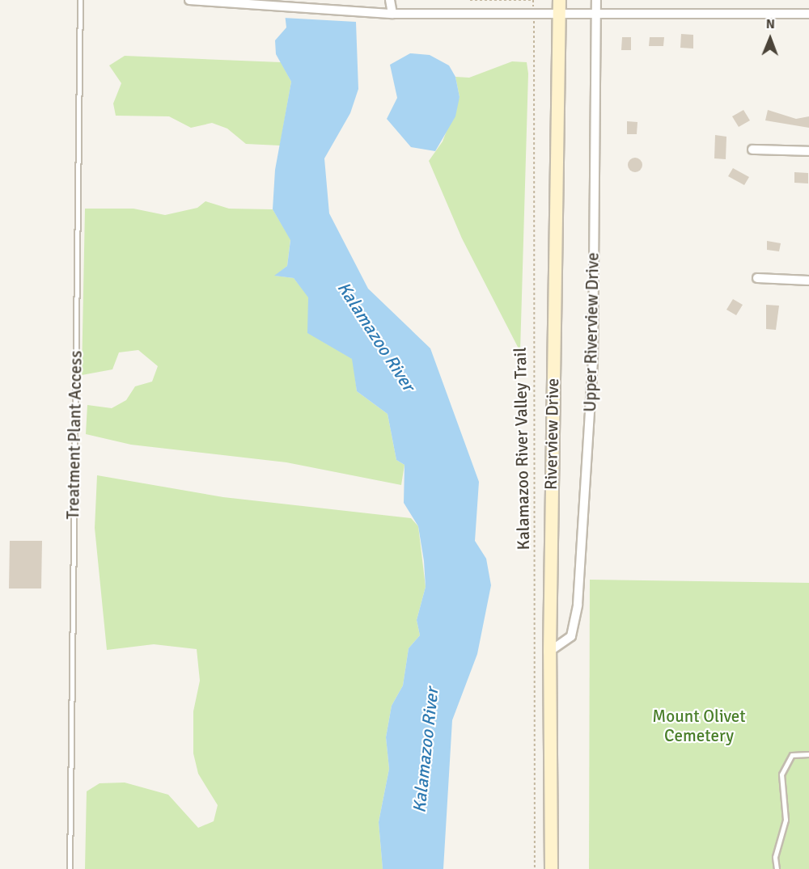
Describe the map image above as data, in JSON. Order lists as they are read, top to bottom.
{
  "streets": {
    "street": ["Upper Riverview Drive", "Riverview Drive"],
    "lane": ["Treatment Plant Access"],
    "path": ["Kalamazoo River Valley Trail"]
  },
  "crossings": [
    ["Upper Riverview Drive", "Riverview Drive"]
  ],
  "water": ["Kalamazoo River"],
  "parks": ["Mount Olivet Cemetery"],
  "north": "top"
}
